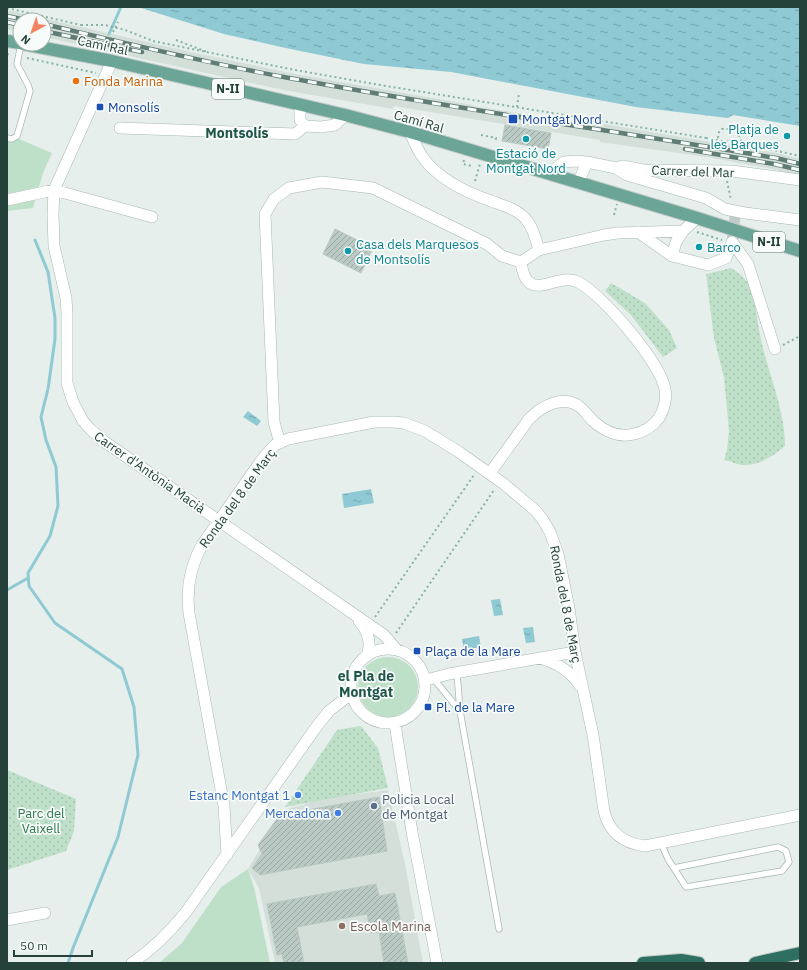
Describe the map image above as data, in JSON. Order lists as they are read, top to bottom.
{
  "streets": {
    "main road": ["Camí Ral", "N-II"],
    "street": ["Carrer del Mar", "Carrer d'Antònia Macià", "Ronda del 8 de Març"]
  },
  "crossings": [
    ["Camí Ral", "Carrer del Mar"],
    ["Carrer d'Antònia Macià", "Ronda del 8 de Març"]
  ],
  "districts": ["Montsolís", "el Pla de Montgat"],
  "parks": ["Parc del Vaixell"],
  "places": {
    "other": [
      "Fonda Marina",
      "Platja de les Barques",
      "Estació de Montgat Nord",
      "Barco",
      "Casa dels Marquesos de Montsolís",
      "Estanc Montgat 1",
      "Policia Local de Montgat",
      "Mercadona",
      "Escola Marina"
    ],
    "transit": [
      "Monsolís",
      "Montgat Nord",
      "Plaça de la Mare",
      "Pl. de la Mare"
    ]
  },
  "scale_bar": "50 m",
  "north": "bottom left"
}
